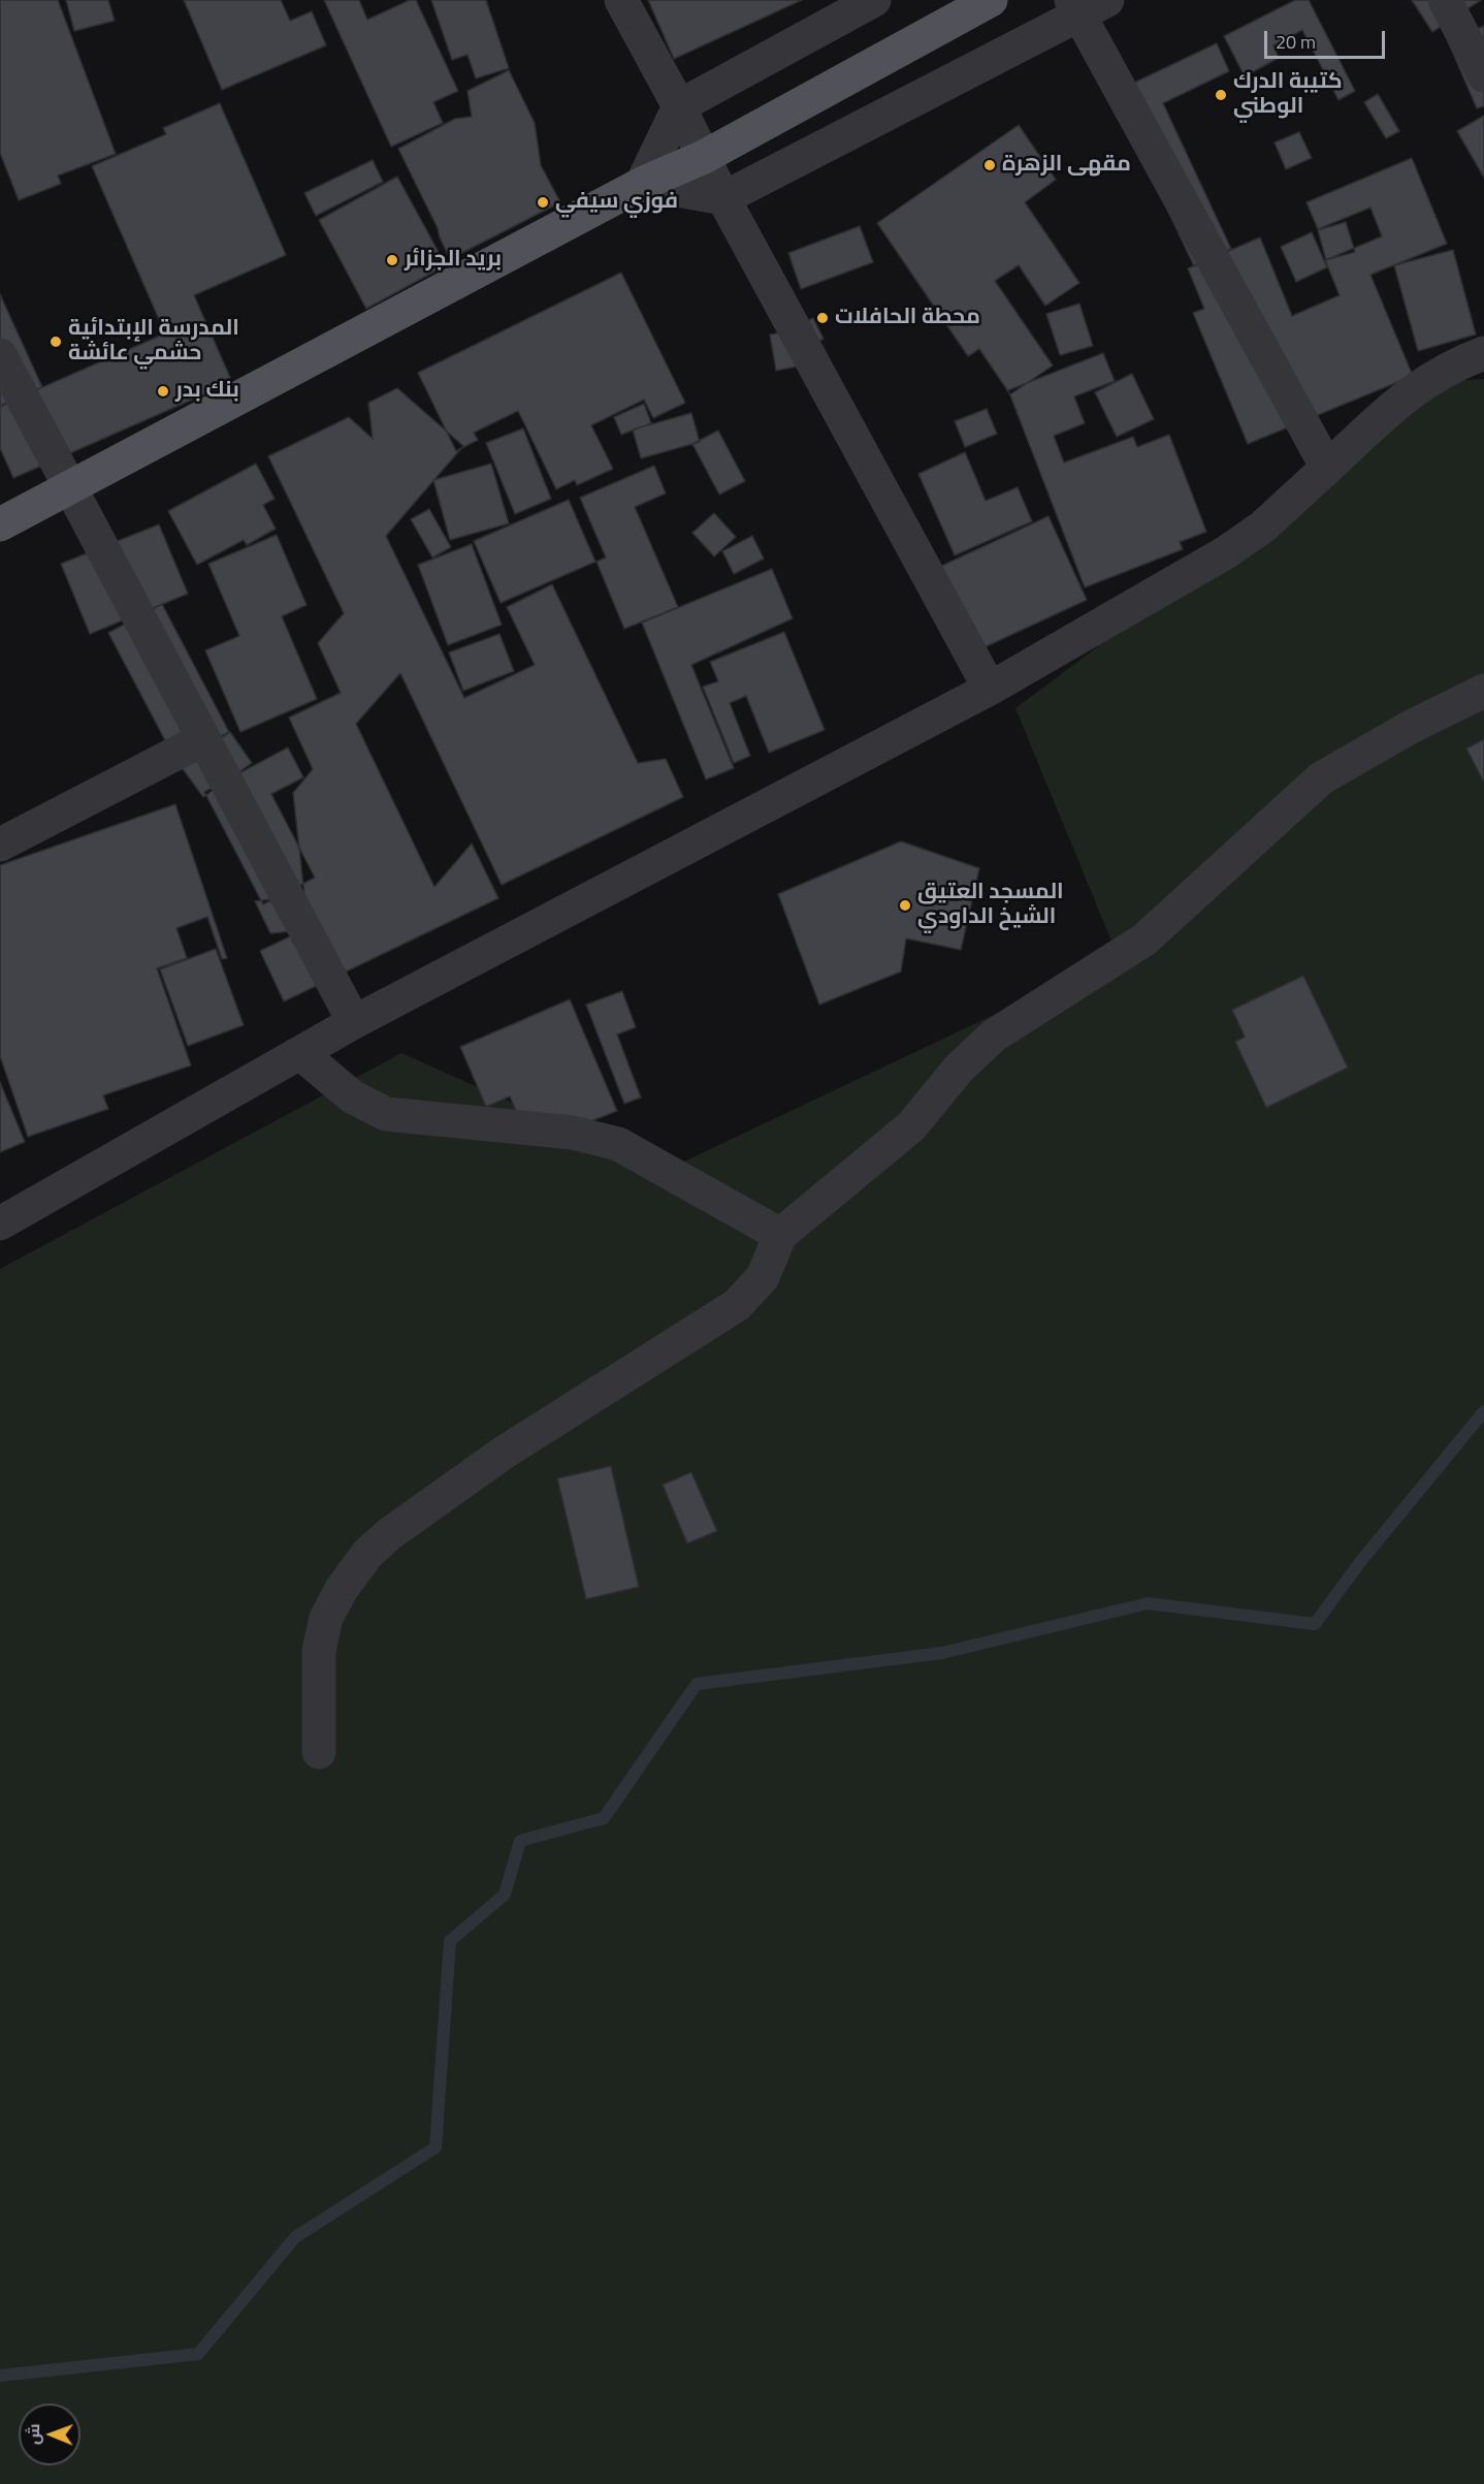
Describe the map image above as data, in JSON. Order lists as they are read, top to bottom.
{
  "places": [
    "كتيبة الدرك الوطني",
    "مقهى الزهرة",
    "فوزي سيفي",
    "بريد الجزائر",
    "محطة الحافلات",
    "المدرسة الإبتدائية حشمي عائشة",
    "بنك بدر",
    "المسجد العتيق الشيخ الداودي"
  ],
  "scale_bar": "20 m",
  "north": "left"
}
